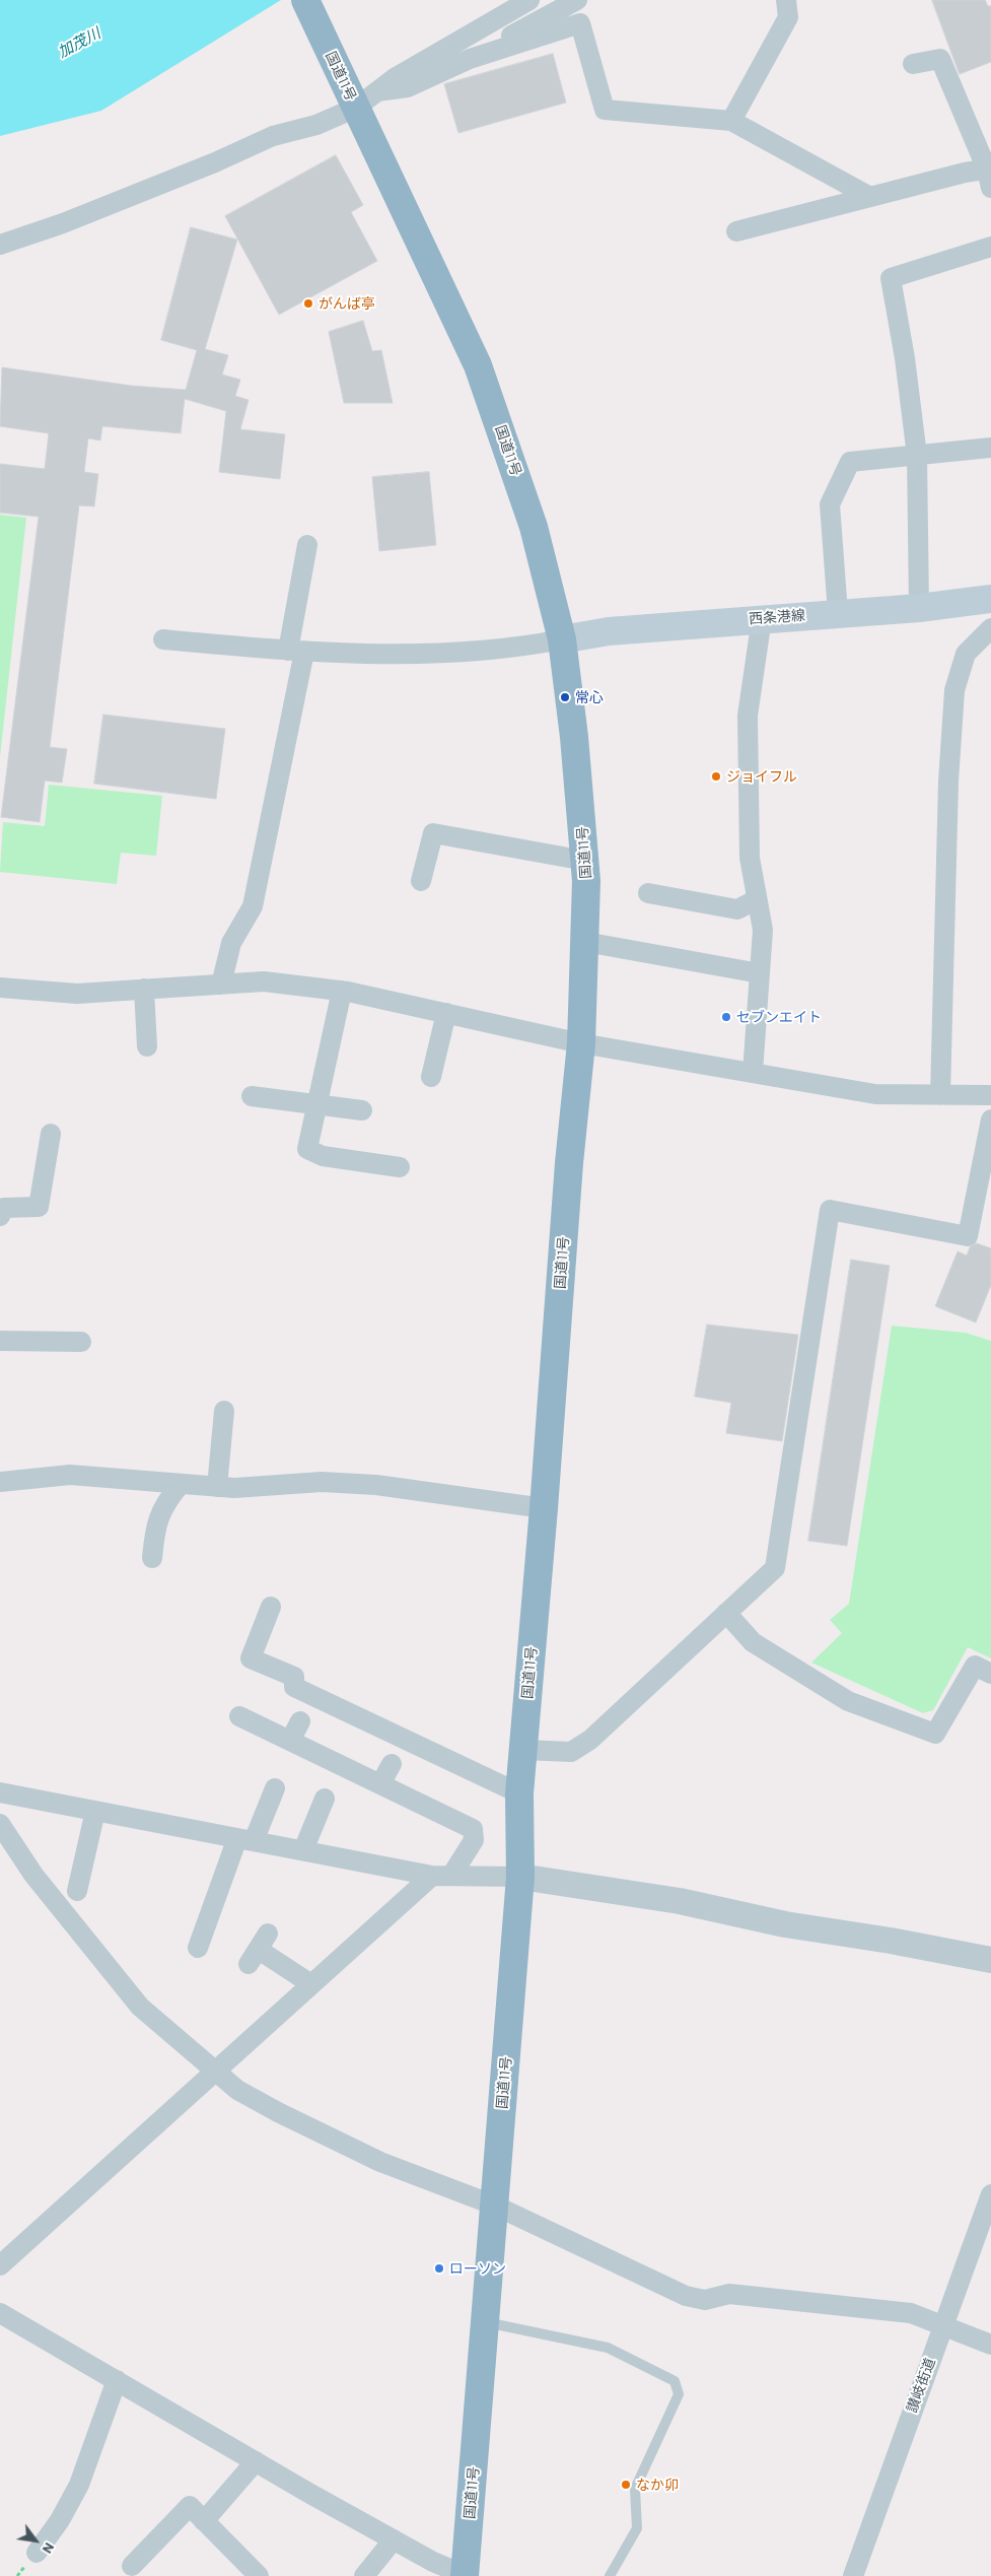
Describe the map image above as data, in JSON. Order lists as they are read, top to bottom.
{
  "streets": {
    "highway": ["国道11号"],
    "main road": ["西条港線"],
    "street": ["讃岐街道"]
  },
  "crossings": [
    ["国道11号", "西条港線"]
  ],
  "water": ["加茂川"],
  "places": [
    "がんば亭",
    "常心",
    "ジョイフル",
    "セブンエイト",
    "ローソン",
    "なか卯"
  ],
  "north": "bottom right"
}
